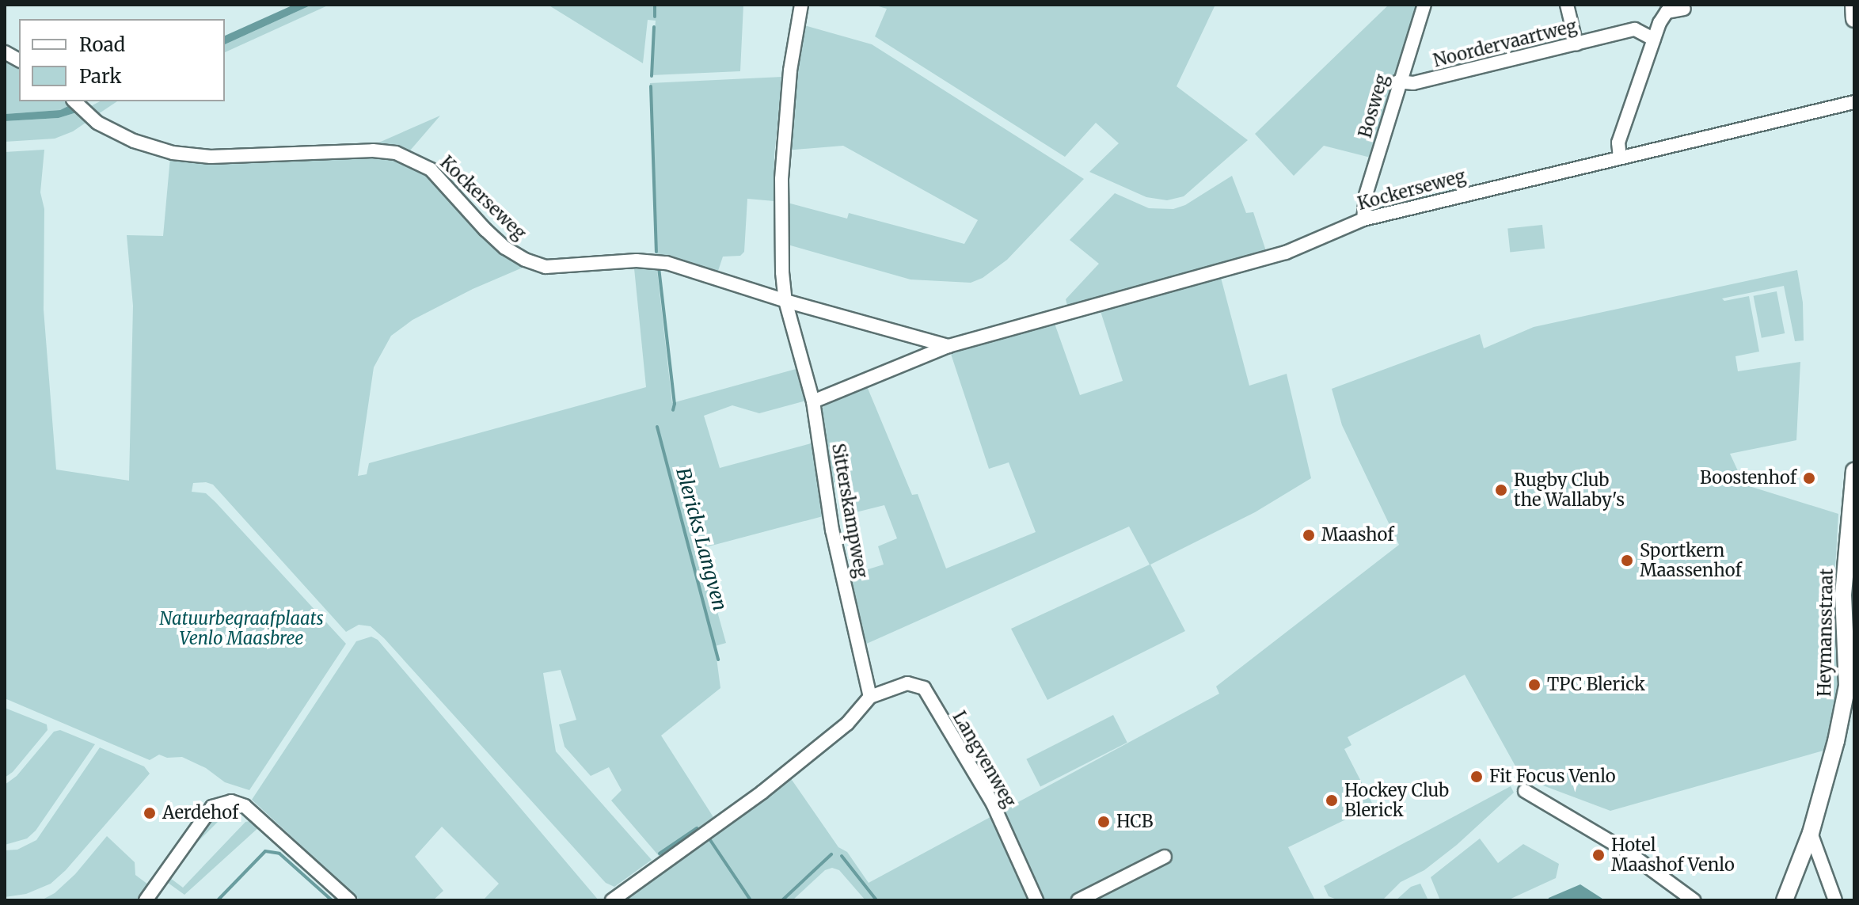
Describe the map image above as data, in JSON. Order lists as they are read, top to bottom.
{
  "streets": {
    "street": [
      "Noordervaartweg",
      "Bosweg",
      "Kockerseweg",
      "Sitterskampweg",
      "Heymansstraat",
      "Langvenweg"
    ]
  },
  "crossings": [
    ["Noordervaartweg", "Bosweg"],
    ["Bosweg", "Kockerseweg"],
    ["Kockerseweg", "Sitterskampweg"],
    ["Sitterskampweg", "Langvenweg"]
  ],
  "water": ["Blericks Langven"],
  "parks": ["Natuurbegraafplaats Venlo Maasbree"],
  "places": [
    "Boostenhof",
    "Rugby Club the Wallaby's",
    "Maashof",
    "Sportkern Maassenhof",
    "TPC Blerick",
    "Fit Focus Venlo",
    "Hockey Club Blerick",
    "Aerdehof",
    "HCB",
    "Hotel Maashof Venlo"
  ],
  "legend": ["Road", "Park"]
}
